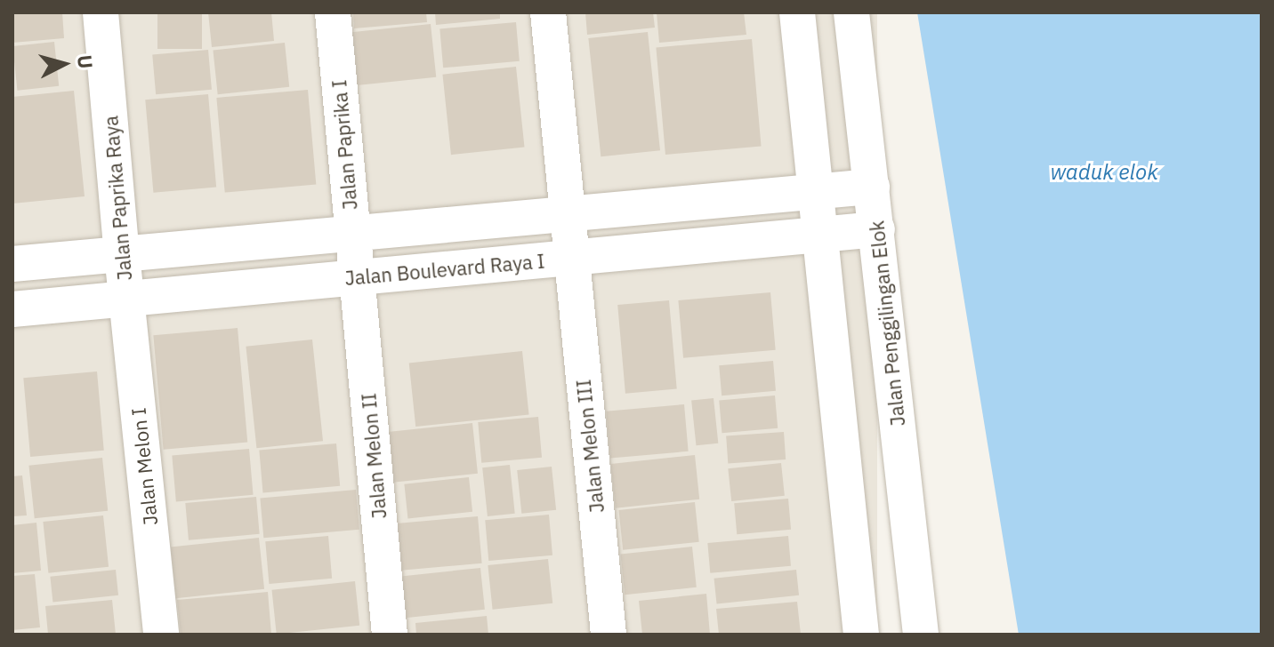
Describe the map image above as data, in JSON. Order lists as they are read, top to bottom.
{
  "streets": {
    "street": [
      "Jalan Paprika I",
      "Jalan Paprika Raya",
      "Jalan Boulevard Raya I",
      "Jalan Penggilingan Elok",
      "Jalan Melon III",
      "Jalan Melon II",
      "Jalan Melon I"
    ]
  },
  "crossings": [
    ["Jalan Paprika I", "Jalan Boulevard Raya I"],
    ["Jalan Paprika I", "Jalan Melon II"],
    ["Jalan Paprika Raya", "Jalan Boulevard Raya I"],
    ["Jalan Paprika Raya", "Jalan Melon I"],
    ["Jalan Boulevard Raya I", "Jalan Penggilingan Elok"],
    ["Jalan Boulevard Raya I", "Jalan Melon III"],
    ["Jalan Boulevard Raya I", "Jalan Melon II"],
    ["Jalan Boulevard Raya I", "Jalan Melon I"]
  ],
  "water": ["waduk elok"],
  "north": "right"
}
